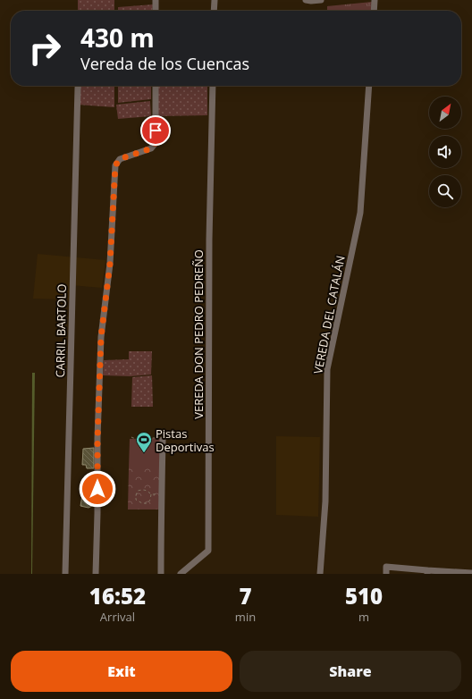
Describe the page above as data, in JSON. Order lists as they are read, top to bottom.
{
  "streets": {
    "street": ["VEREDA DEL CATALÁN", "CARRIL BARTOLO", "VEREDA DON PEDRO PEDREÑO"]
  },
  "places": {
    "sports": ["Pistas Deportivas"]
  },
  "north": "top right",
  "page": {
    "turn": ["430 m", "Vereda de los Cuencas"],
    "eta": [
      "16:52",
      "Arrival",
      "7",
      "min",
      "510",
      "m"
    ],
    "buttons": ["Exit", "Share"]
  }
}
